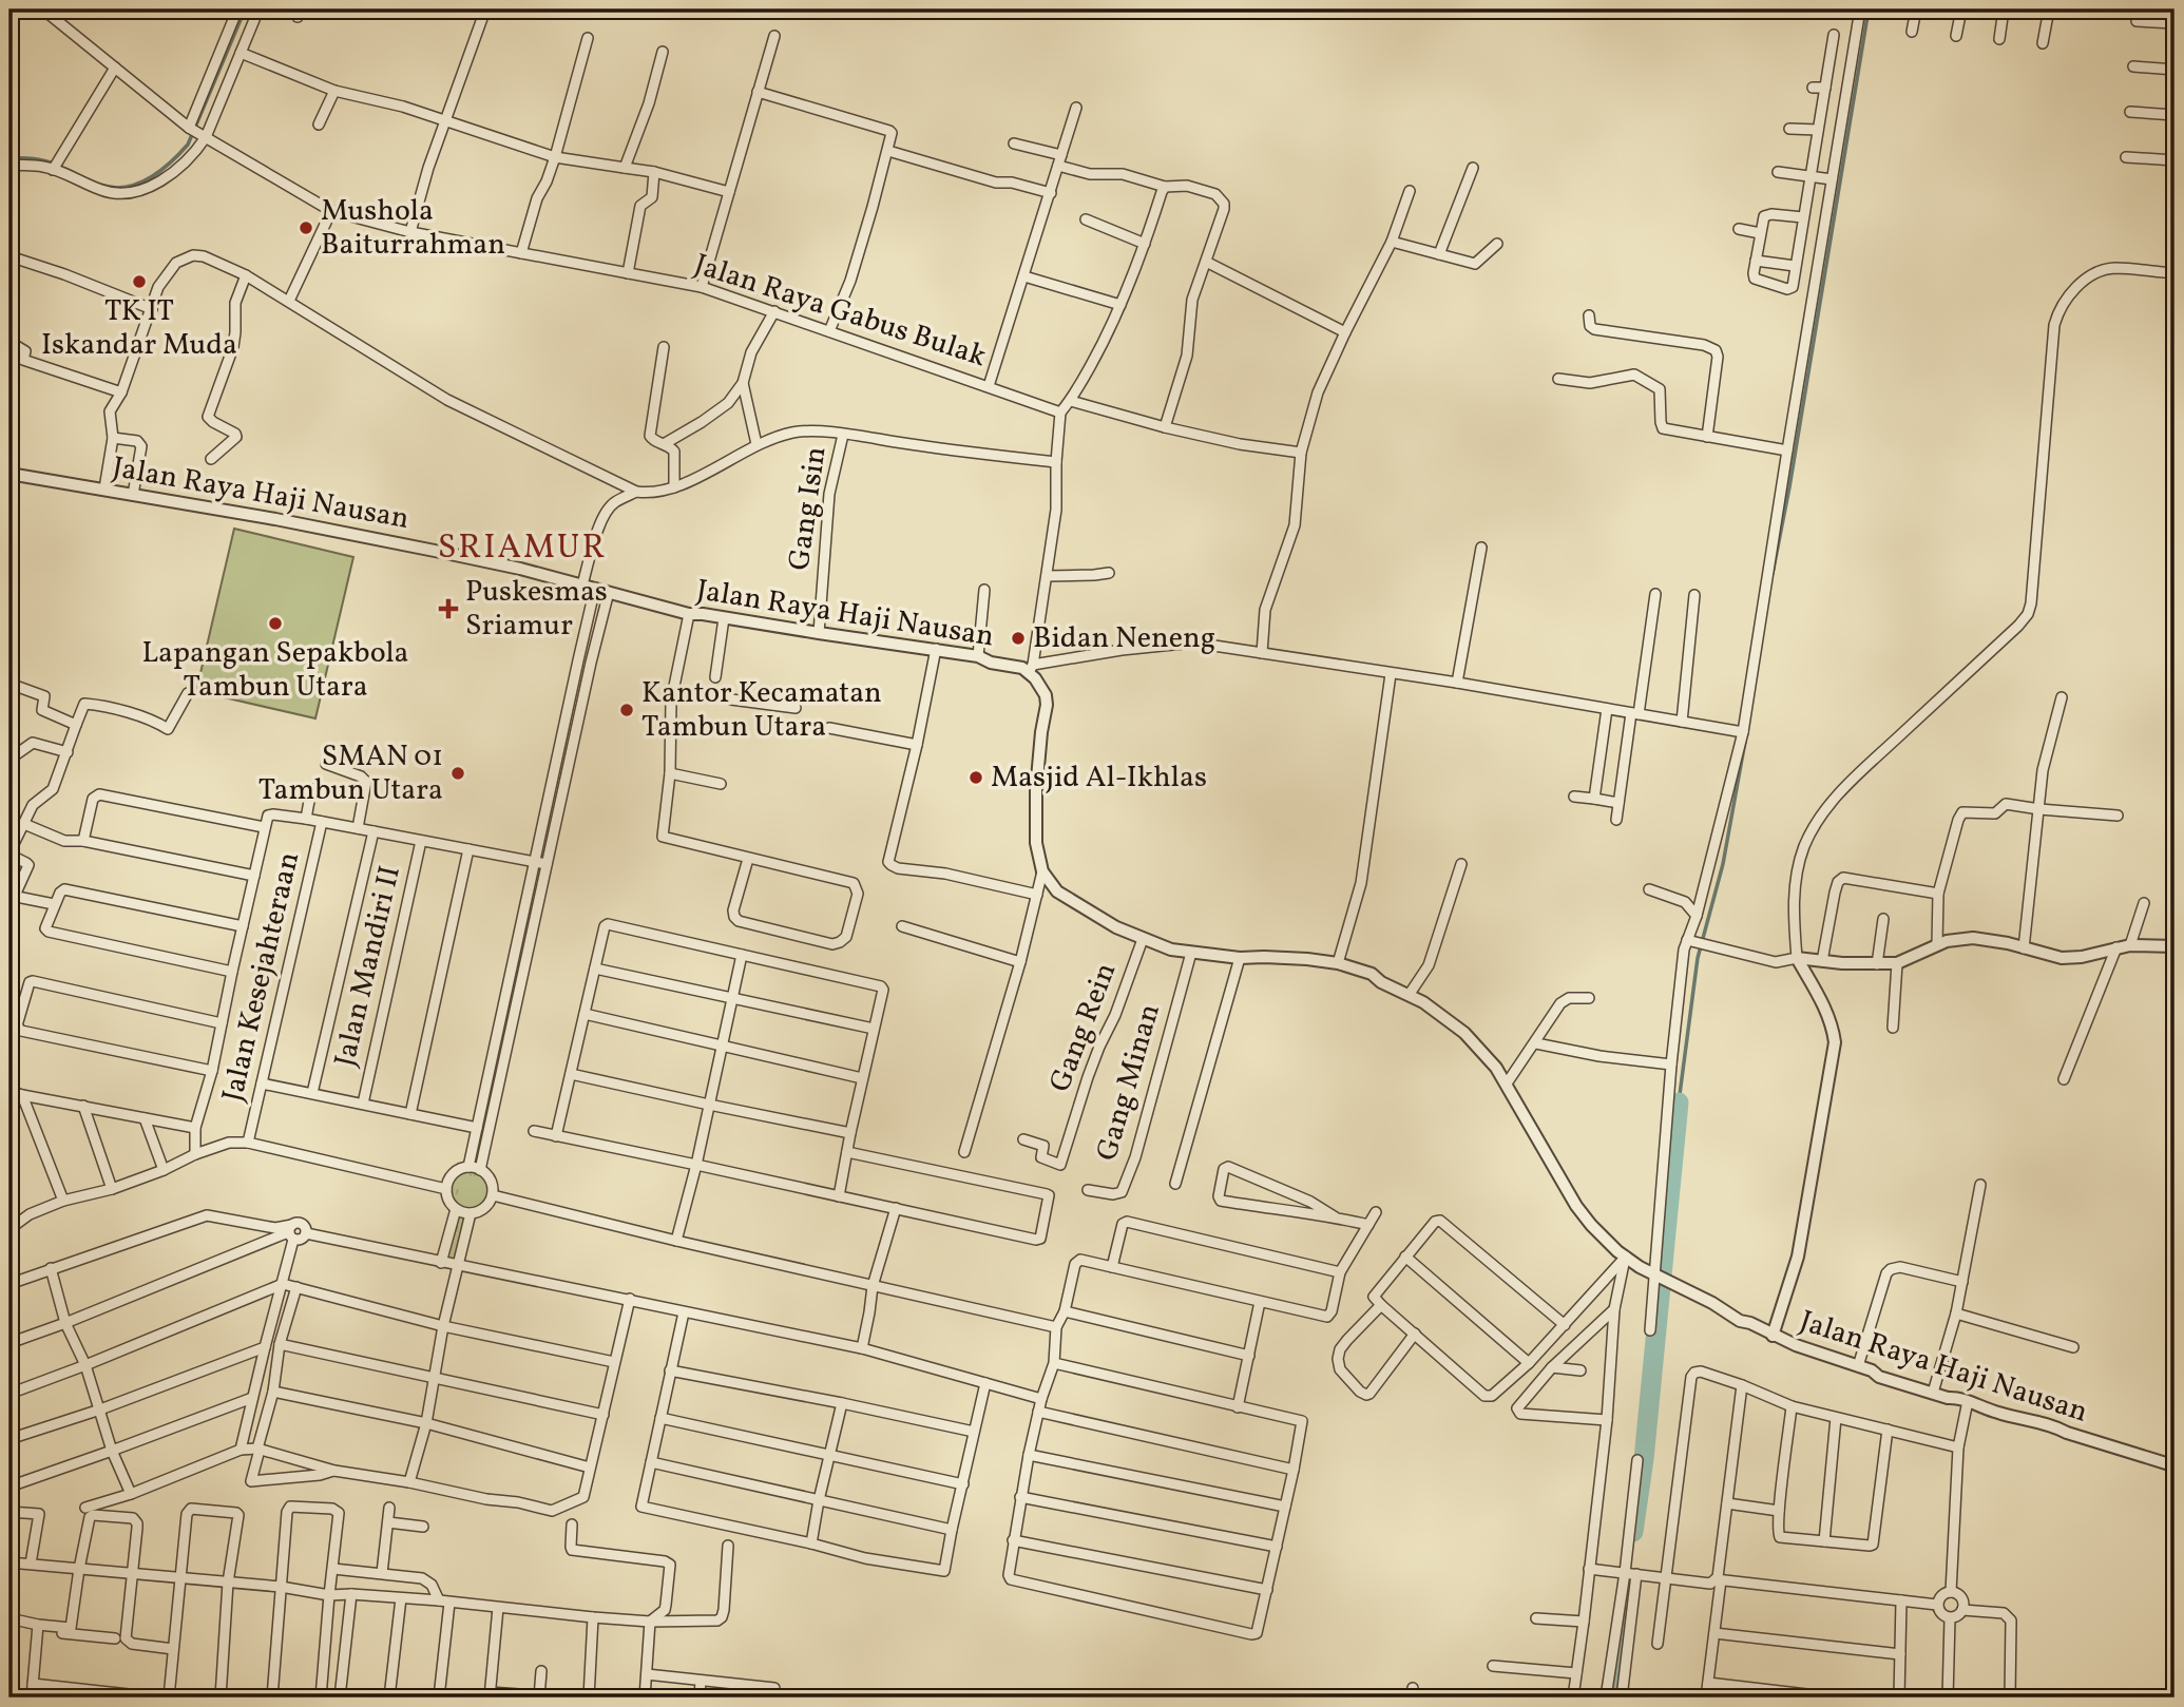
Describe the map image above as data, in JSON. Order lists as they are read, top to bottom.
{
  "streets": {
    "street": [
      "Jalan Raya Gabus Bulak",
      "Jalan Raya Haji Nausan",
      "Gang Isin",
      "Jalan Mandiri II",
      "Jalan Kesejahteraan",
      "Gang Rein",
      "Gang Minan"
    ]
  },
  "crossings": [
    ["Jalan Raya Haji Nausan", "Gang Isin"],
    ["Jalan Raya Haji Nausan", "Gang Rein"],
    ["Jalan Raya Haji Nausan", "Gang Minan"]
  ],
  "districts": ["SRIAMUR"],
  "places": {
    "other": [
      "Mushola Baiturrahman",
      "TK IT Iskandar Muda",
      "Lapangan Sepakbola Tambun Utara",
      "Bidan Neneng",
      "Kantor Kecamatan Tambun Utara",
      "SMAN 01 Tambun Utara",
      "Masjid Al-Ikhlas"
    ],
    "health": ["Puskesmas Sriamur"]
  }
}
